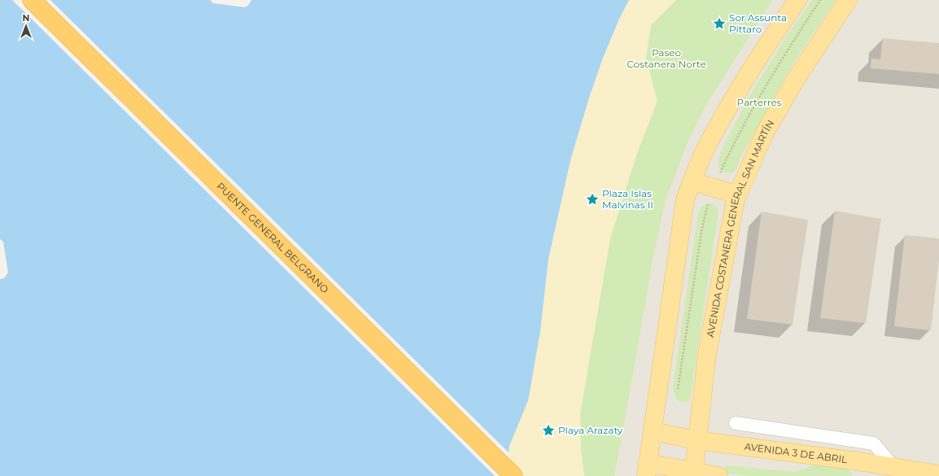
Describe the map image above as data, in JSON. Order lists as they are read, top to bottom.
{
  "streets": {
    "highway": ["PUENTE GENERAL BELGRANO"],
    "main road": ["AVENIDA COSTANERA GENERAL SAN MARTÍN", "AVENIDA 3 DE ABRIL"]
  },
  "crossings": [
    ["AVENIDA COSTANERA GENERAL SAN MARTÍN", "AVENIDA 3 DE ABRIL"]
  ],
  "parks": ["Paseo Costanera Norte", "Parterres"],
  "places": {
    "place": ["Sor Assunta Pittaro", "Plaza Islas Malvinas II", "Playa Arazaty"]
  },
  "north": "top"
}
